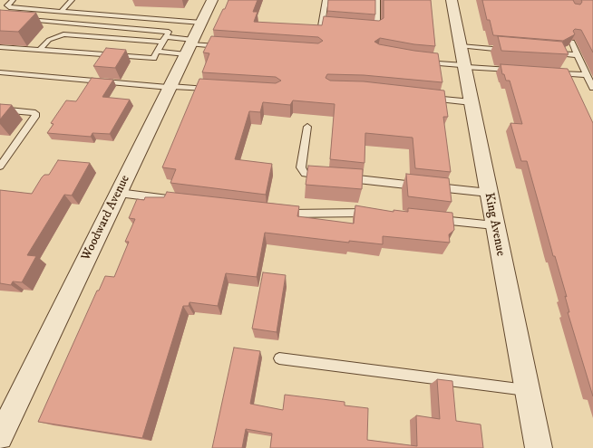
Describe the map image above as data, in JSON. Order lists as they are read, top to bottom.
{
  "streets": {
    "street": ["Woodward Avenue", "King Avenue"]
  }
}
